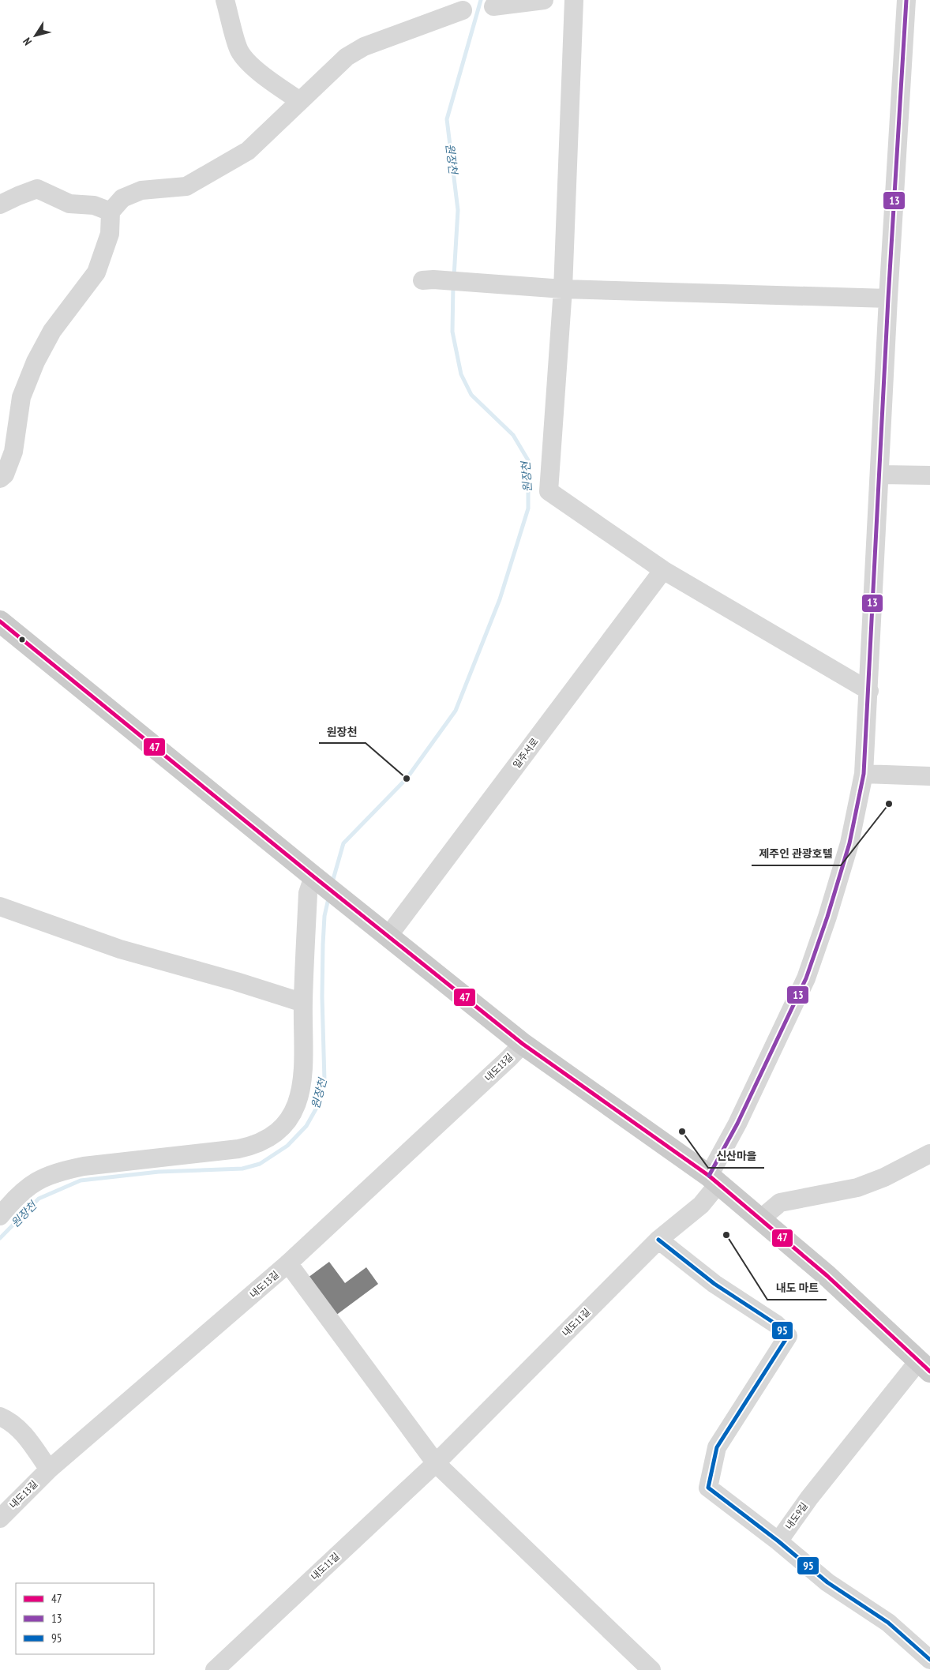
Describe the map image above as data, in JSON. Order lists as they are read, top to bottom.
{
  "streets": {
    "street": [
      "일주서로",
      "내도13길",
      "내도11길",
      "내도9길"
    ]
  },
  "water": ["원장천"],
  "places": [
    "원장천",
    "제주인 관광호텔",
    "신산마을",
    "내도 마트"
  ],
  "lines": ["transit line 13", "transit line 47", "transit line 95"],
  "legend": ["47", "13", "95"],
  "north": "bottom left"
}
